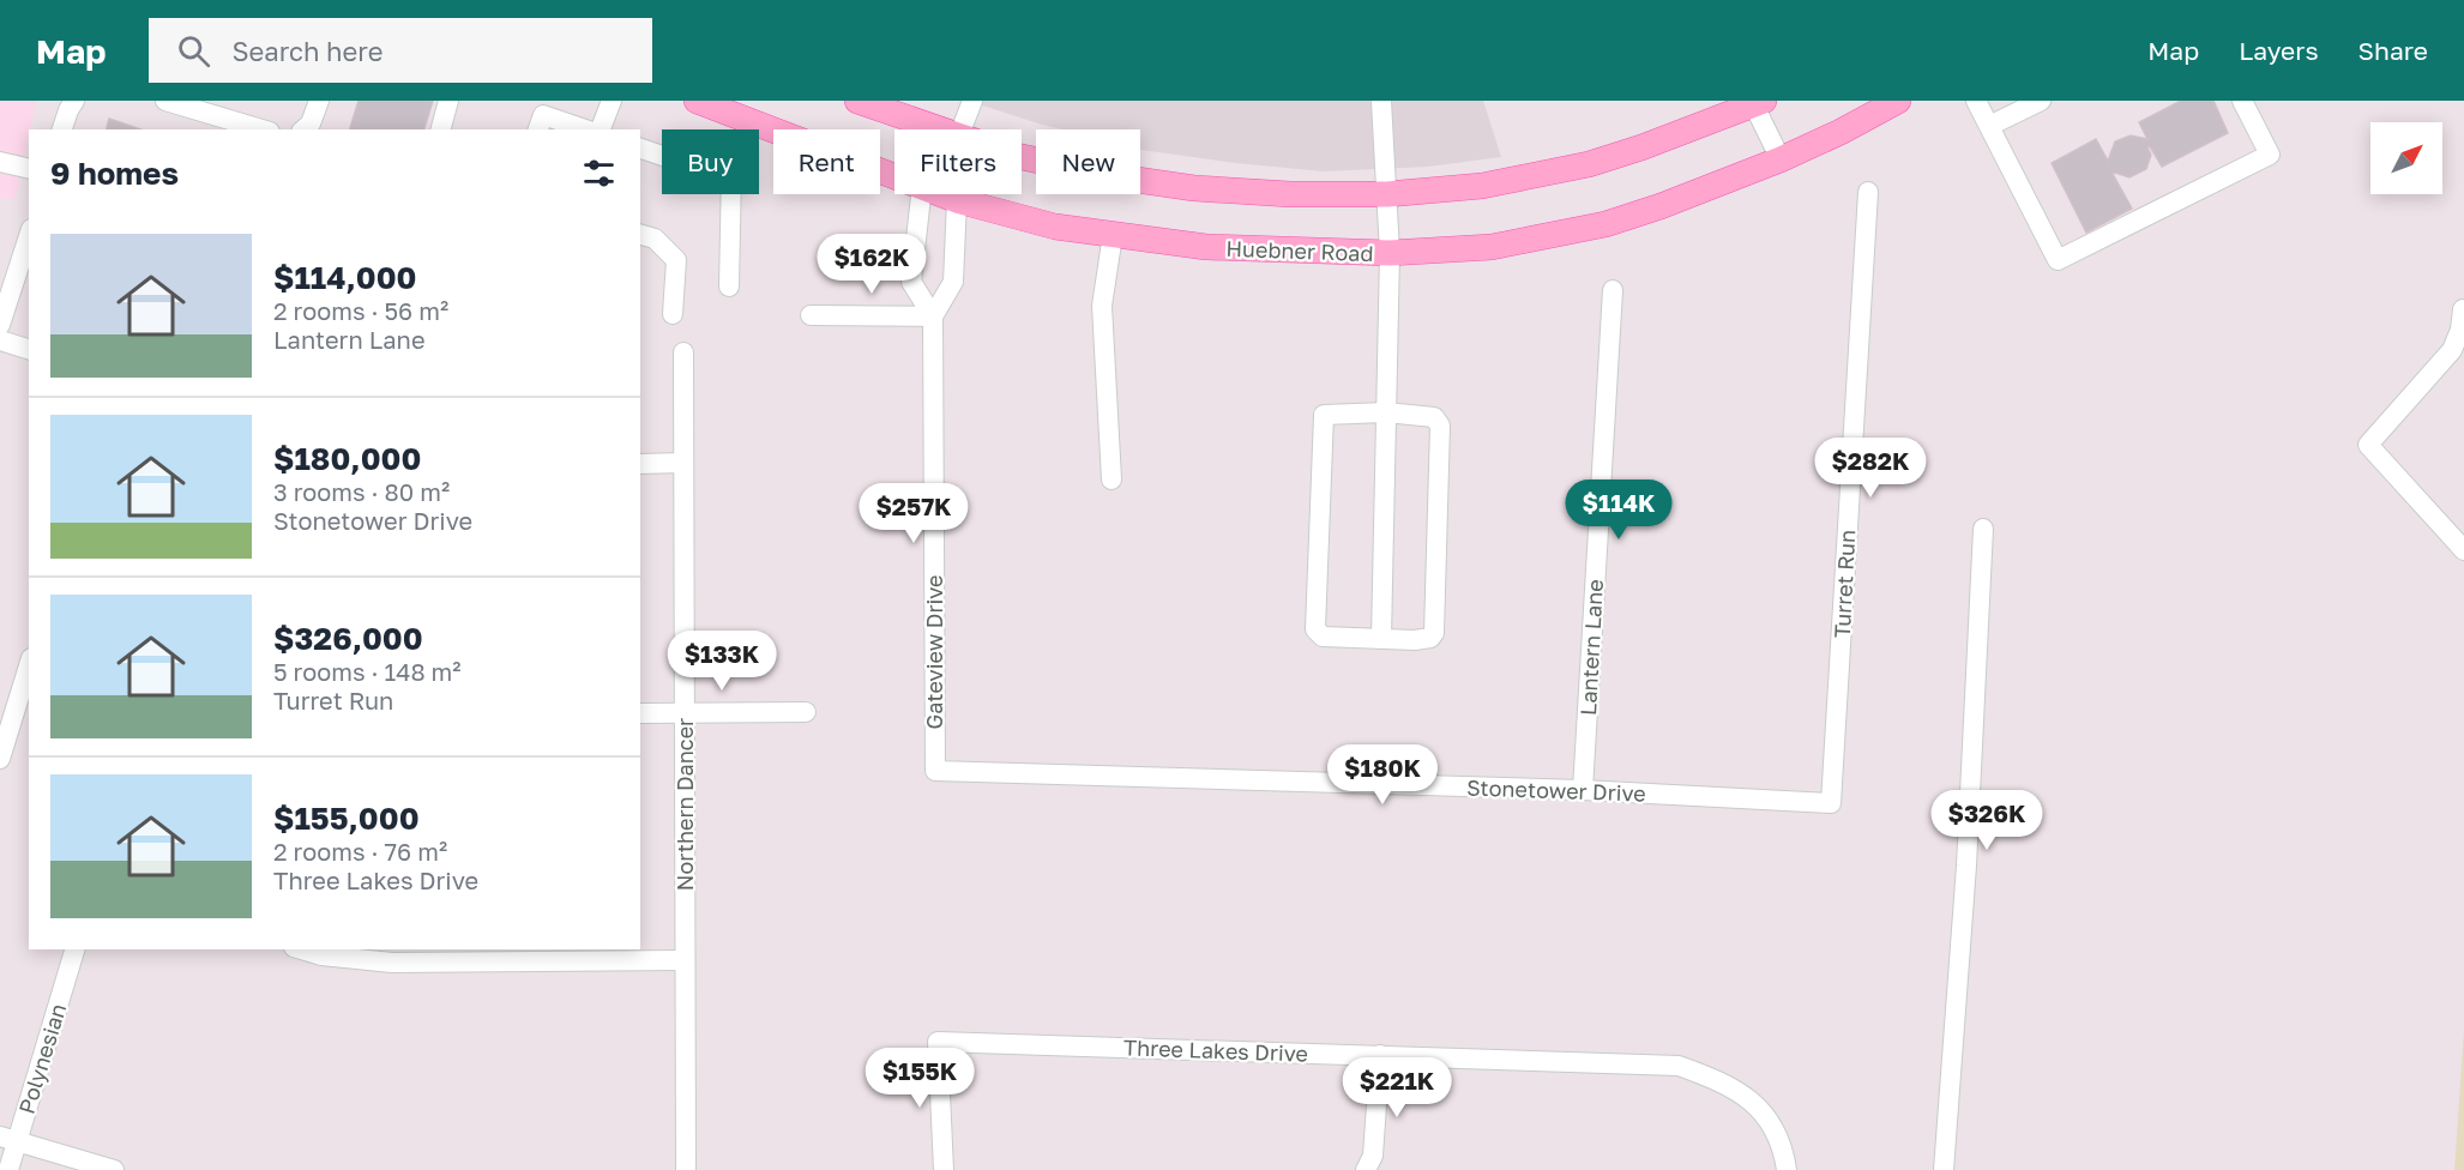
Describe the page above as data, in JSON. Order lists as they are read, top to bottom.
{
  "streets": {
    "main road": ["Huebner Road"],
    "street": [
      "Turret Run",
      "Lantern Lane",
      "Gateview Drive",
      "Stonetower Drive",
      "Northern Dancer",
      "Three Lakes Drive",
      "Polynesian"
    ]
  },
  "crossings": [
    ["Turret Run", "Stonetower Drive"],
    ["Lantern Lane", "Stonetower Drive"],
    ["Gateview Drive", "Stonetower Drive"]
  ],
  "north": "top right",
  "page": {
    "header": "Map",
    "search": "Search here",
    "nav": ["Map", "Layers", "Share"],
    "chip": [
      "Buy",
      "Rent",
      "Filters",
      "New"
    ],
    "heading": "9 homes",
    "list": [
      {
        "name": "$114,000",
        "note": "2 rooms · 56 m² · Lantern Lane"
      },
      {
        "name": "$180,000",
        "note": "3 rooms · 80 m² · Stonetower Drive"
      },
      {
        "name": "$326,000",
        "note": "5 rooms · 148 m² · Turret Run"
      },
      {
        "name": "$155,000",
        "note": "2 rooms · 76 m² · Three Lakes Drive"
      }
    ],
    "price": [
      "$162K",
      "$282K",
      "$114K",
      "$257K",
      "$133K",
      "$180K",
      "$326K",
      "$155K",
      "$221K"
    ]
  }
}
